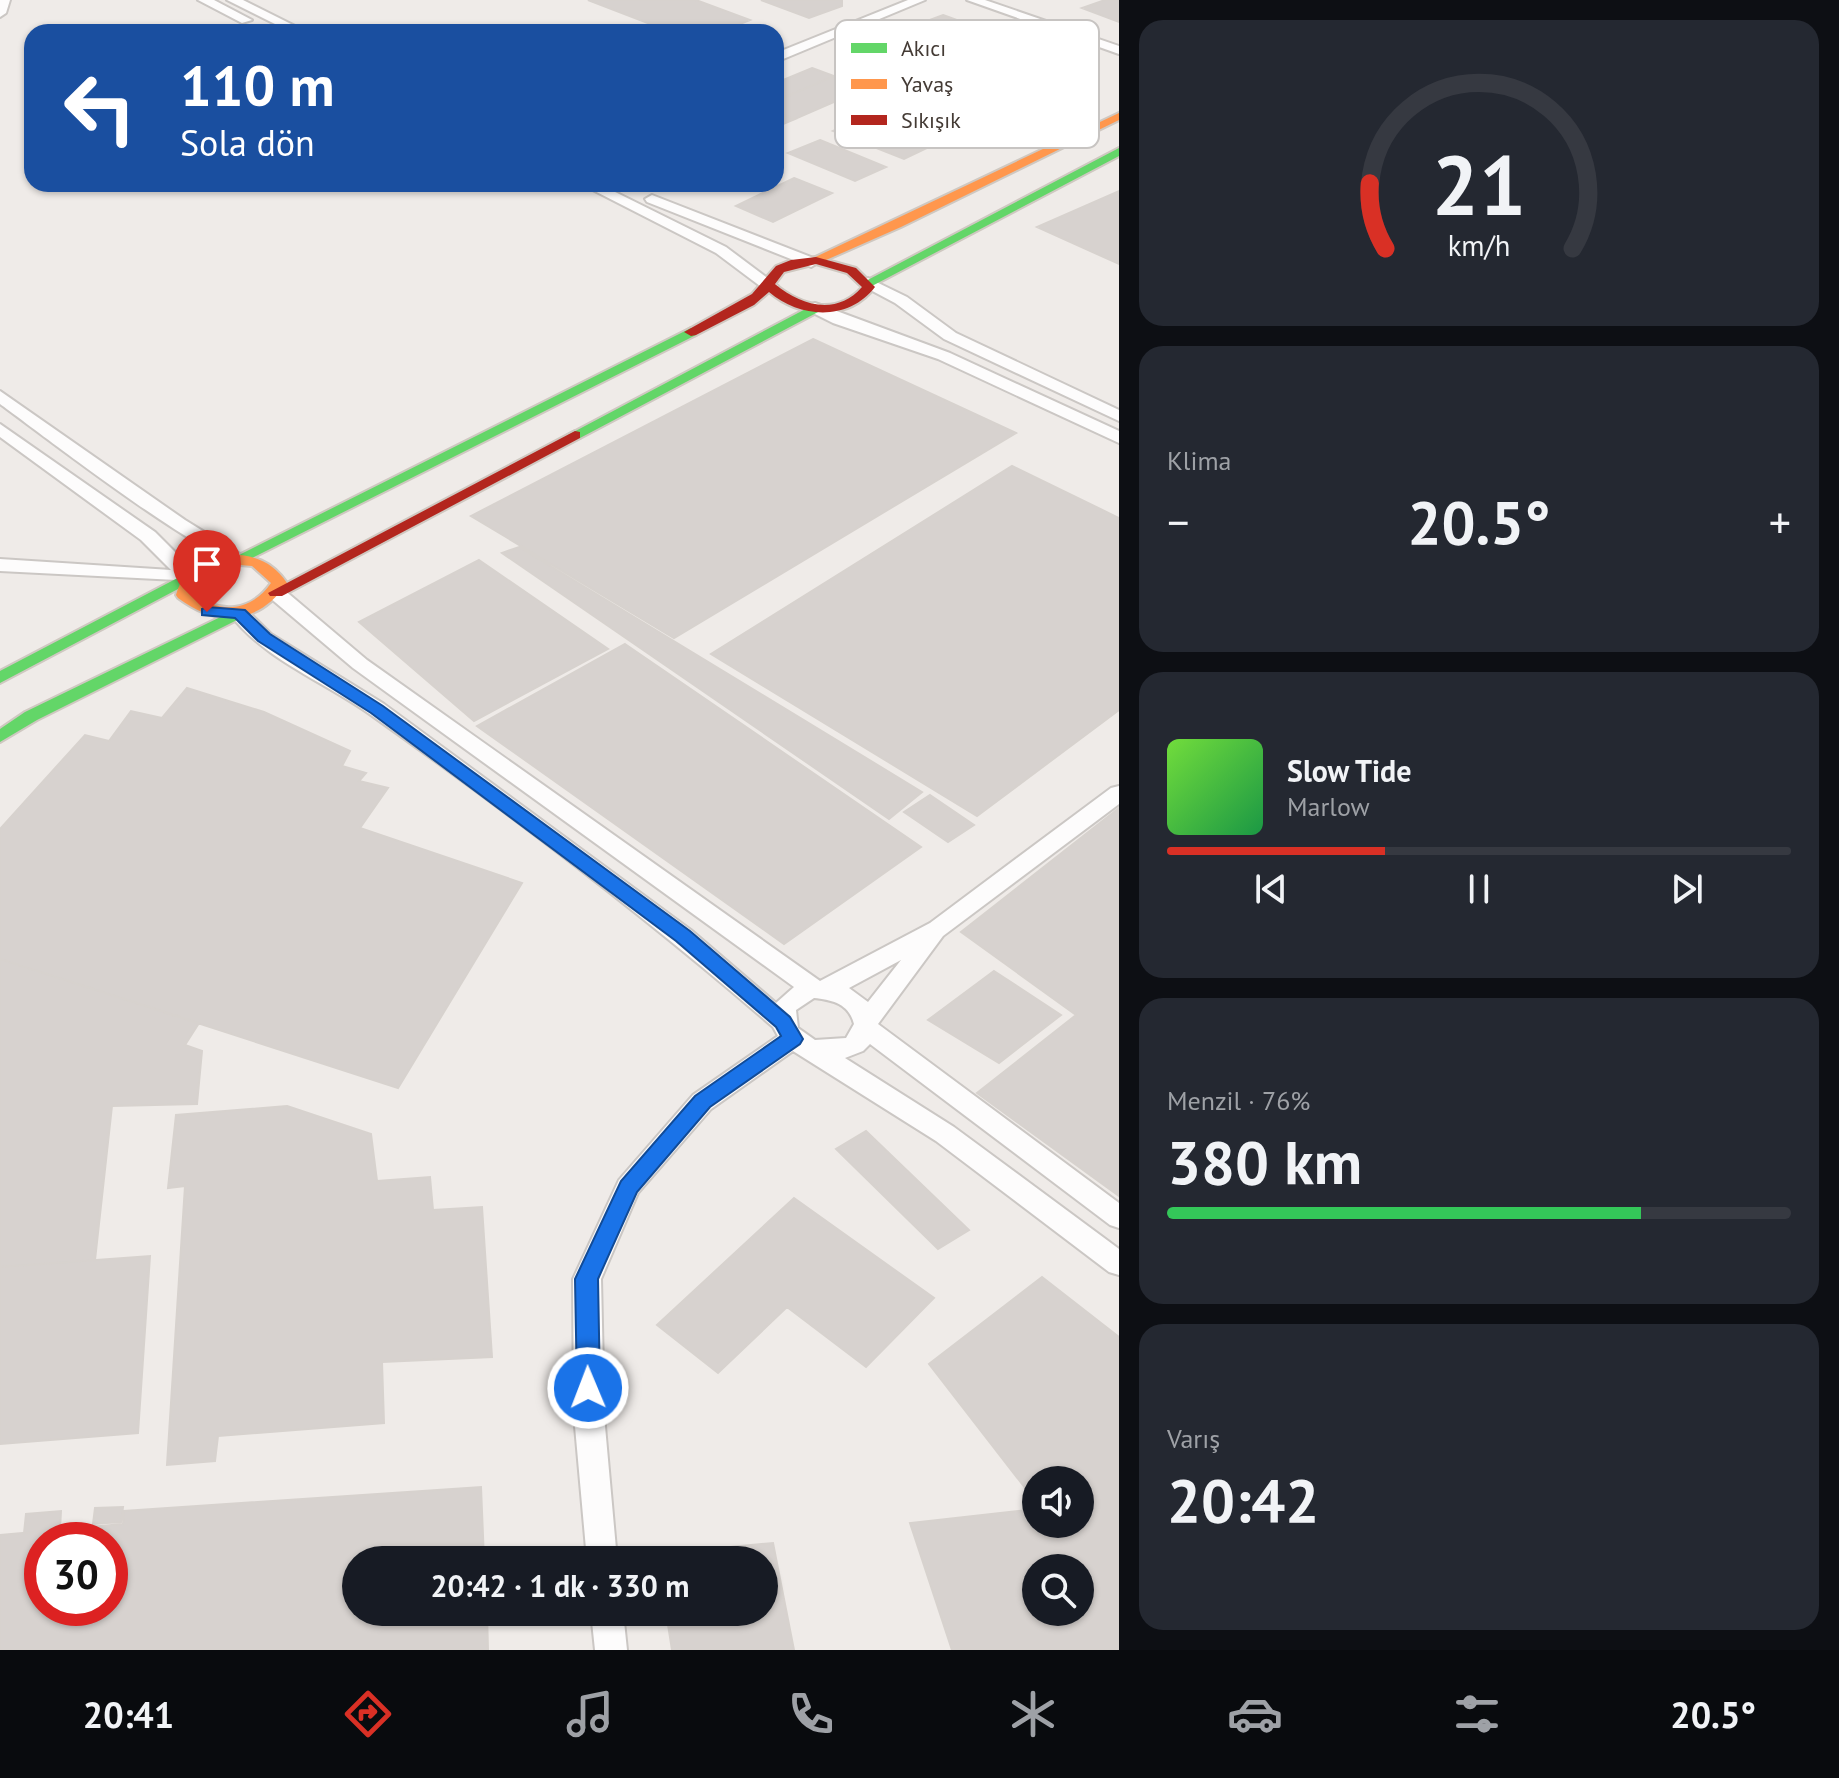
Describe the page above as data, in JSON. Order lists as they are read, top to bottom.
{
  "legend": ["Akıcı", "Yavaş", "Sıkışık"],
  "page": {
    "turn": ["110 m", "Sola dön"],
    "tile": [
      "Klima",
      ["Menzil · 76%", "380 km"],
      ["Varış", "20:42"]
    ],
    "heat": ["−", "20.5°", "+"],
    "song": ["Slow Tide", "Marlow"],
    "limit": "30",
    "trip": "20:42 · 1 dk · 330 m",
    "tabs": ["20:41", "20.5°"],
    "gauge": ["21", "km/h"]
  }
}
